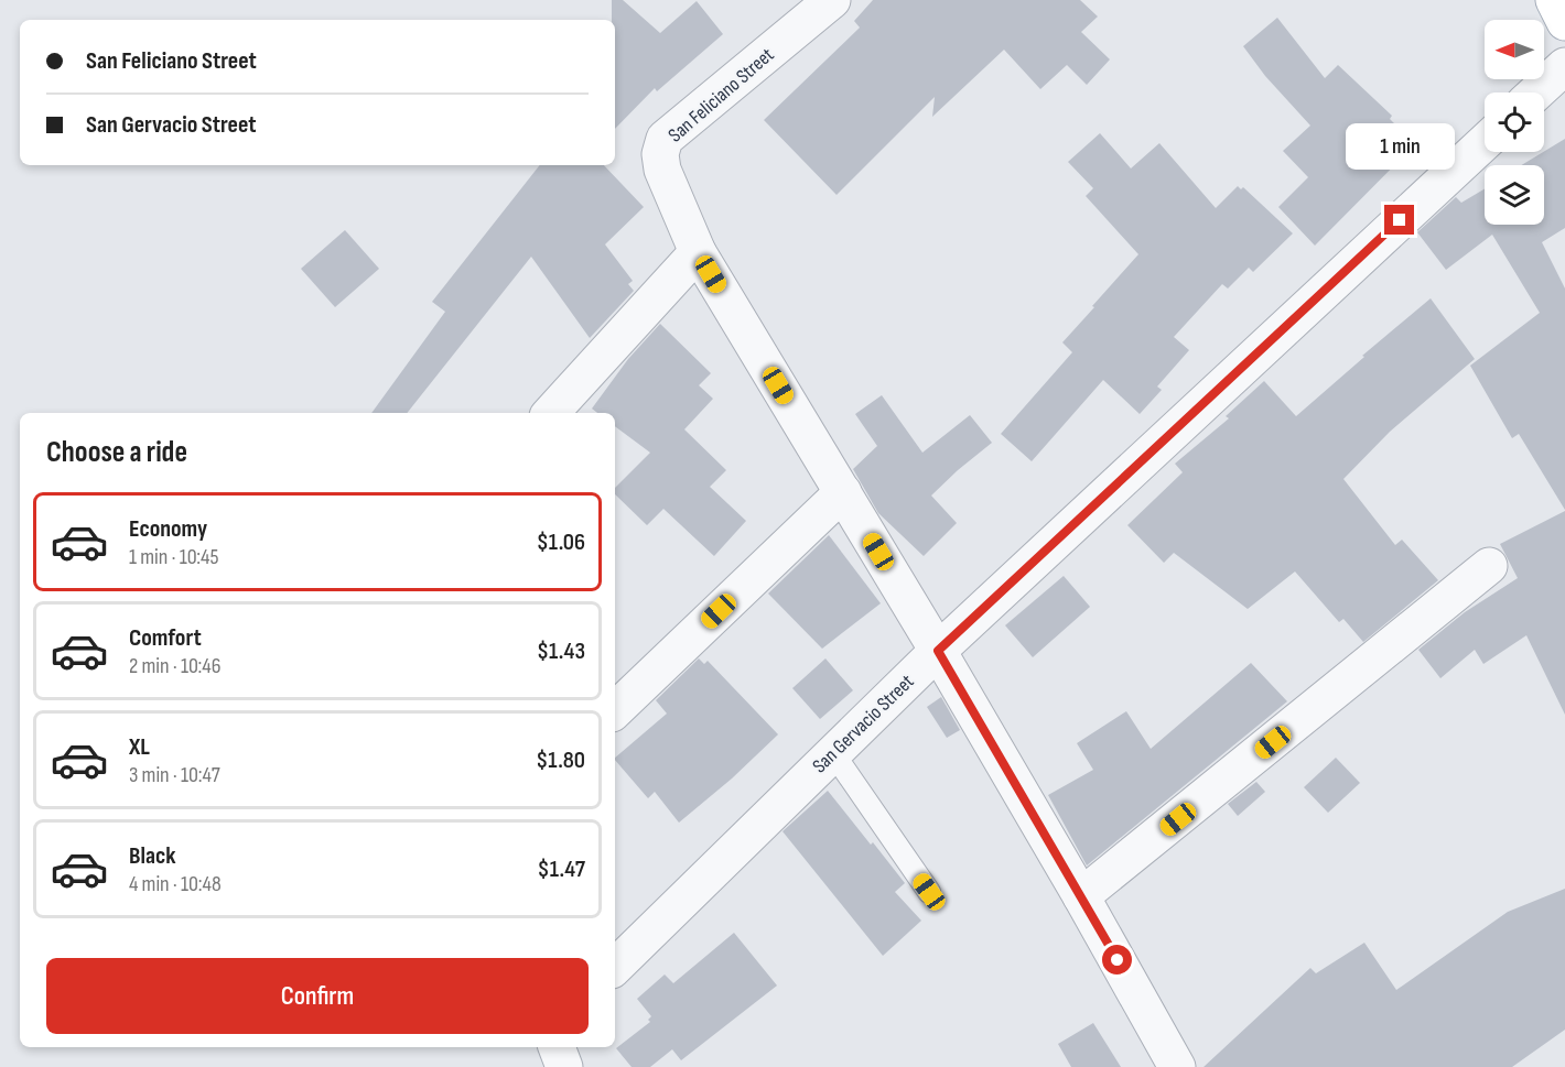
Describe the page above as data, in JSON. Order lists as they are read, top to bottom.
{
  "streets": {
    "street": ["San Feliciano Street", "San Gervacio Street"]
  },
  "crossings": [
    ["San Feliciano Street", "San Gervacio Street"]
  ],
  "north": "left",
  "page": {
    "banner": ["San Feliciano Street", "San Gervacio Street"],
    "bubble": "1 min",
    "heading": "Choose a ride",
    "list": [
      {
        "name": "Economy",
        "note": "1 min · 10:45",
        "value": "$1.06"
      },
      {
        "name": "Comfort",
        "note": "2 min · 10:46",
        "value": "$1.43"
      },
      {
        "name": "XL",
        "note": "3 min · 10:47",
        "value": "$1.80"
      },
      {
        "name": "Black",
        "note": "4 min · 10:48",
        "value": "$1.47"
      }
    ],
    "buttons": "Confirm"
  }
}
